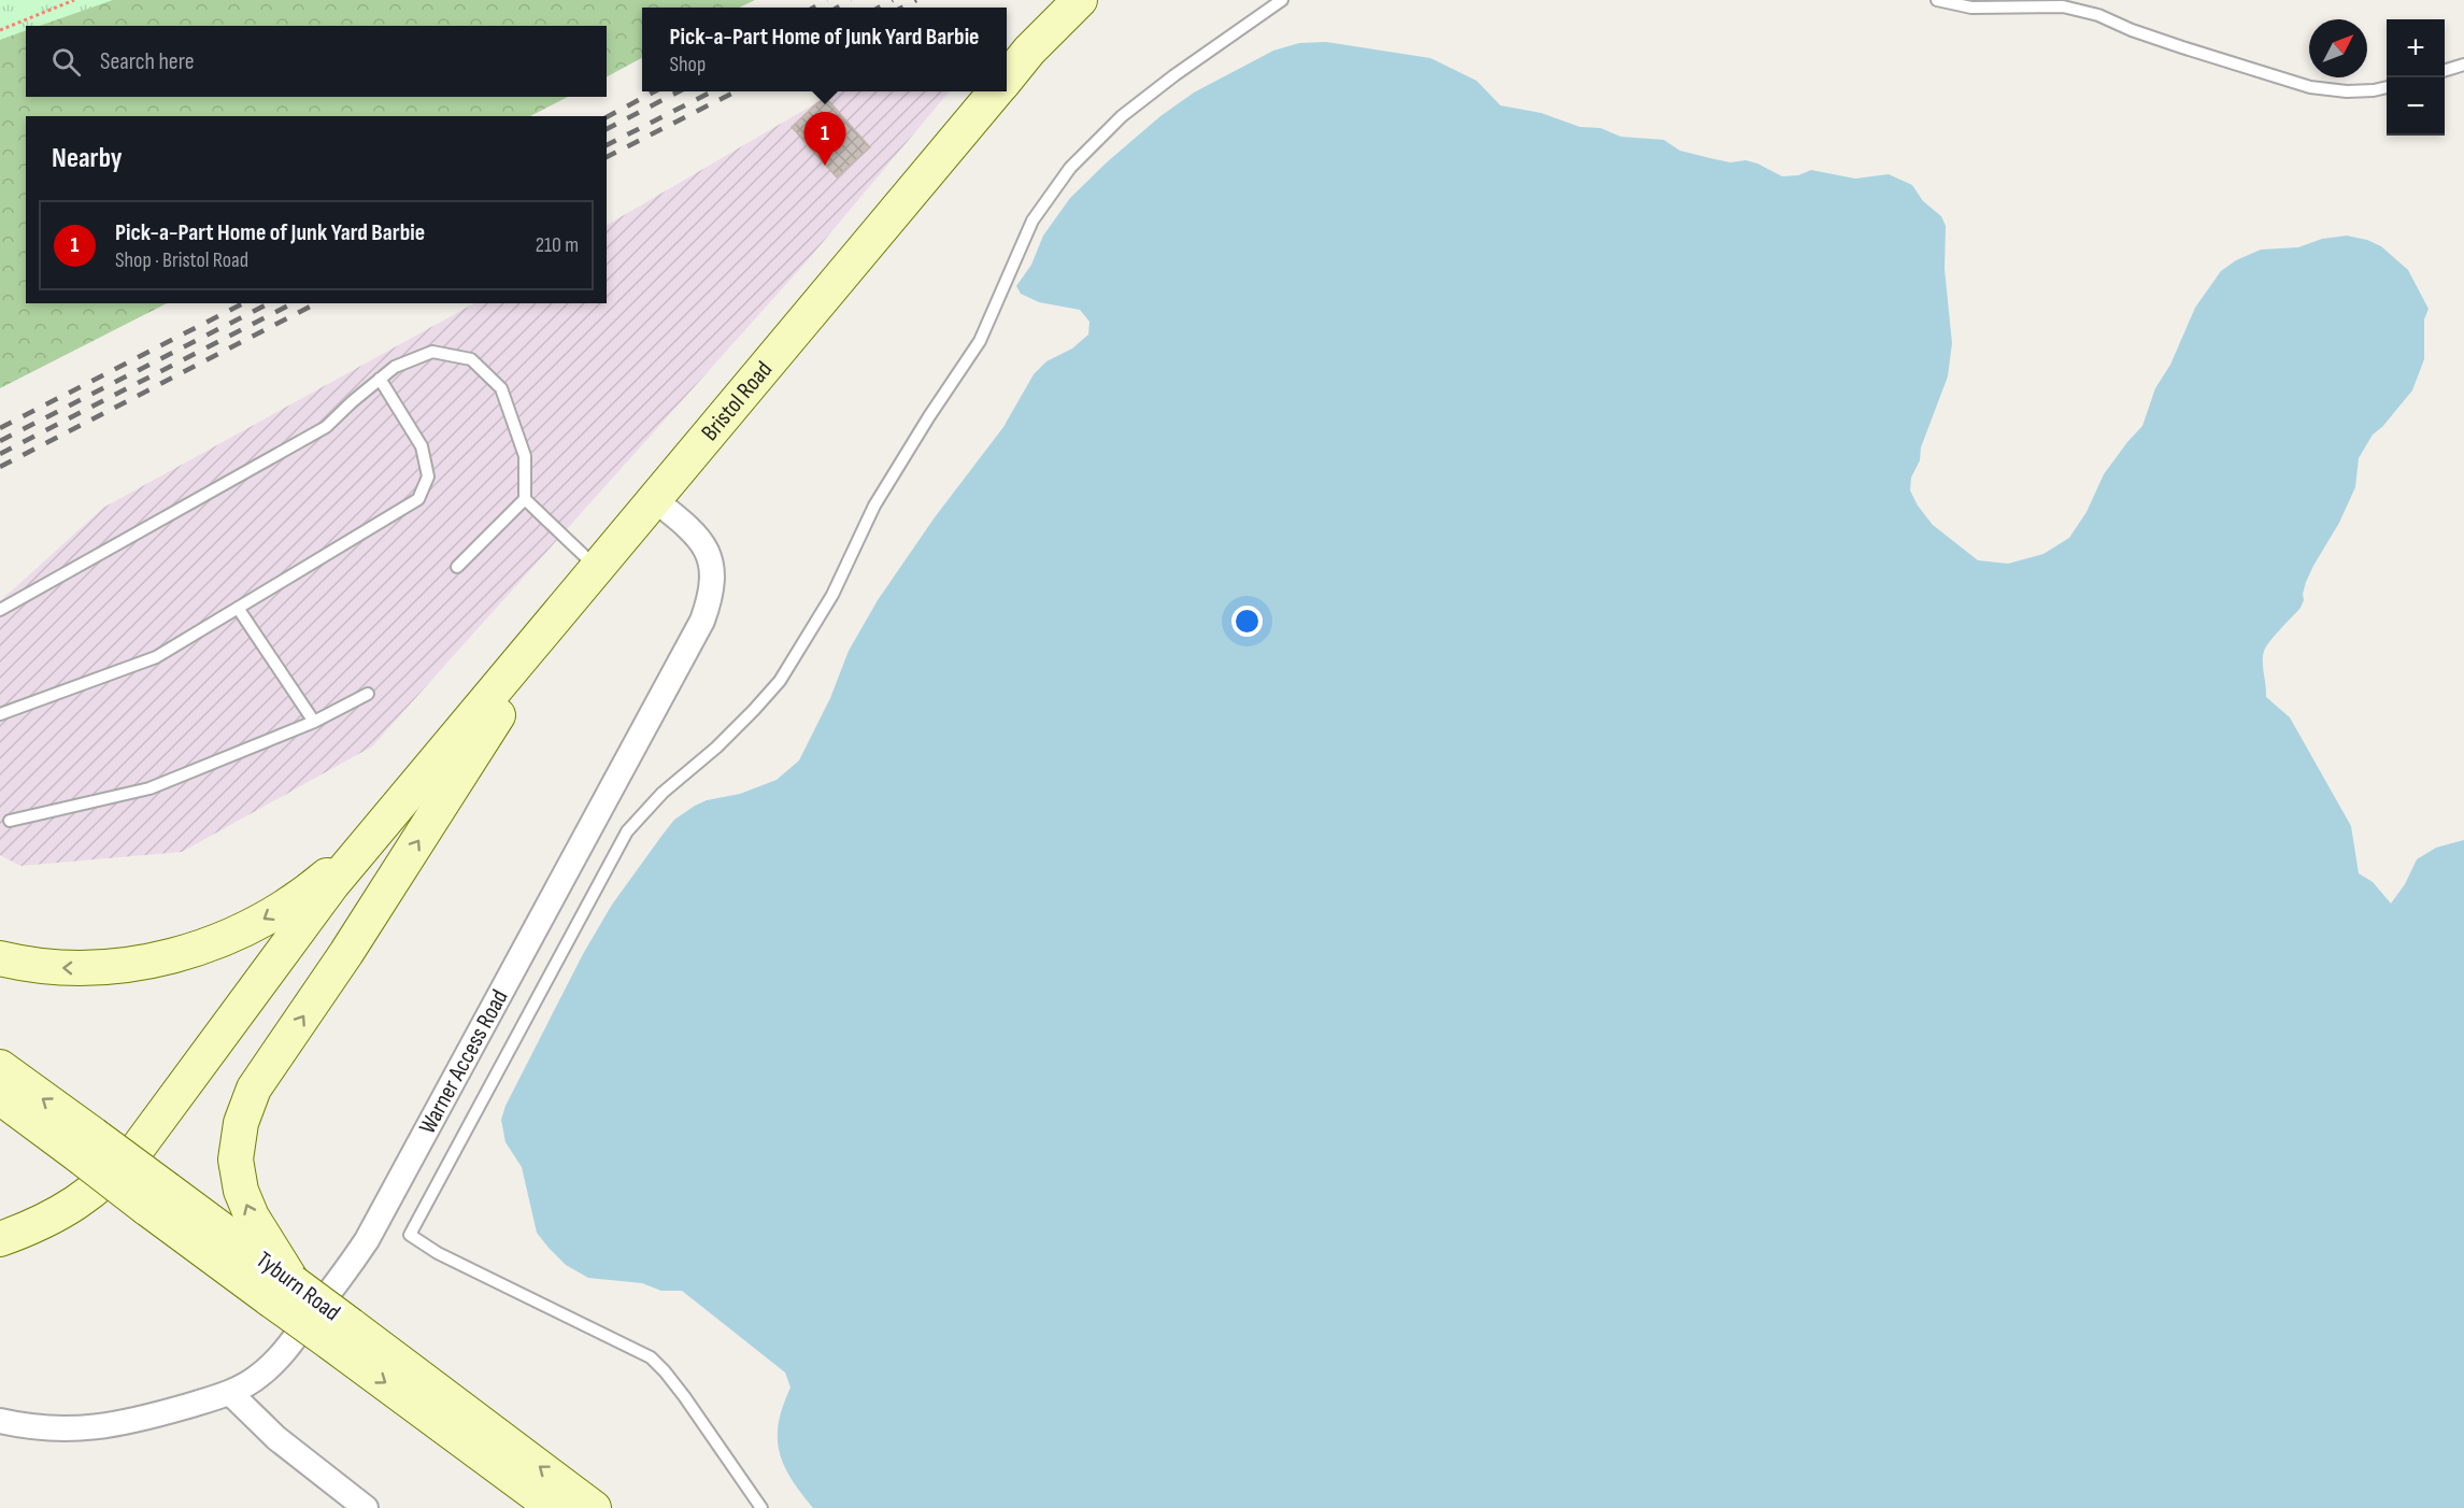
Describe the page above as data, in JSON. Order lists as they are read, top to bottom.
{
  "streets": {
    "main road": ["Bristol Road", "Tyburn Road"],
    "street": ["Warner Access Road"]
  },
  "crossings": [
    ["Bristol Road", "Warner Access Road"]
  ],
  "north": "top right",
  "page": {
    "popup": ["Pick-a-Part Home of Junk Yard Barbie", "Shop"],
    "map_buttons": ["+", "−"],
    "search": "Search here",
    "pins": "1",
    "heading": "Nearby",
    "list": [
      {
        "mark": "1",
        "name": "Pick-a-Part Home of Junk Yard Barbie",
        "note": "Shop · Bristol Road",
        "value": "210 m"
      }
    ]
  }
}
